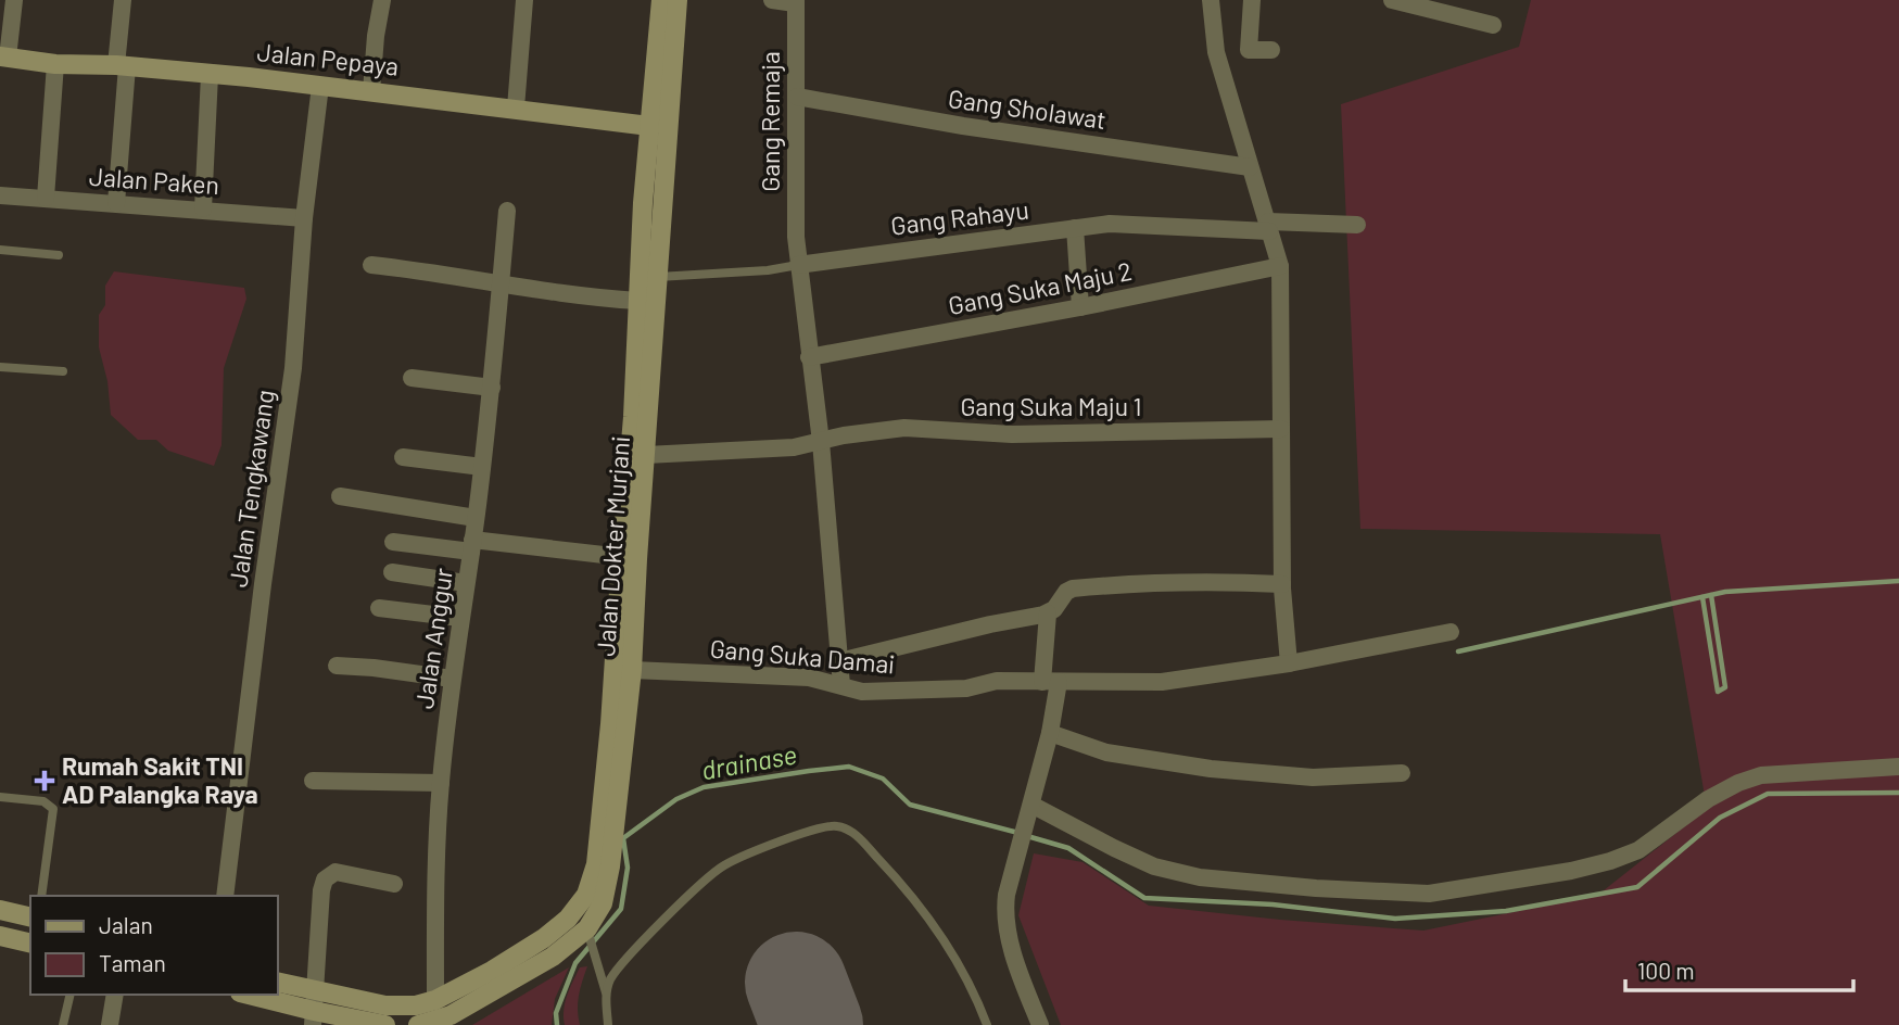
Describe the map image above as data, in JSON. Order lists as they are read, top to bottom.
{
  "streets": {
    "main road": ["Jalan Pepaya", "Jalan Dokter Murjani"],
    "street": [
      "Gang Sholawat",
      "Gang Remaja",
      "Jalan Paken",
      "Gang Rahayu",
      "Gang Suka Maju 2",
      "Gang Suka Maju 1",
      "Jalan Tengkawang",
      "Jalan Anggur",
      "Gang Suka Damai"
    ]
  },
  "crossings": [
    ["Jalan Pepaya", "Jalan Tengkawang"],
    ["Jalan Pepaya", "Jalan Dokter Murjani"],
    ["Gang Sholawat", "Gang Remaja"],
    ["Gang Remaja", "Gang Rahayu"],
    ["Gang Remaja", "Gang Suka Maju 2"],
    ["Gang Remaja", "Gang Suka Maju 1"],
    ["Gang Remaja", "Gang Suka Damai"],
    ["Jalan Paken", "Jalan Tengkawang"],
    ["Gang Rahayu", "Jalan Dokter Murjani"],
    ["Gang Suka Maju 1", "Jalan Dokter Murjani"],
    ["Jalan Dokter Murjani", "Jalan Anggur"],
    ["Jalan Dokter Murjani", "Gang Suka Damai"]
  ],
  "water": ["drainase"],
  "places": {
    "health": ["Rumah Sakit TNI AD Palangka Raya"]
  },
  "legend": ["Jalan", "Taman"],
  "scale_bar": "100 m"
}
